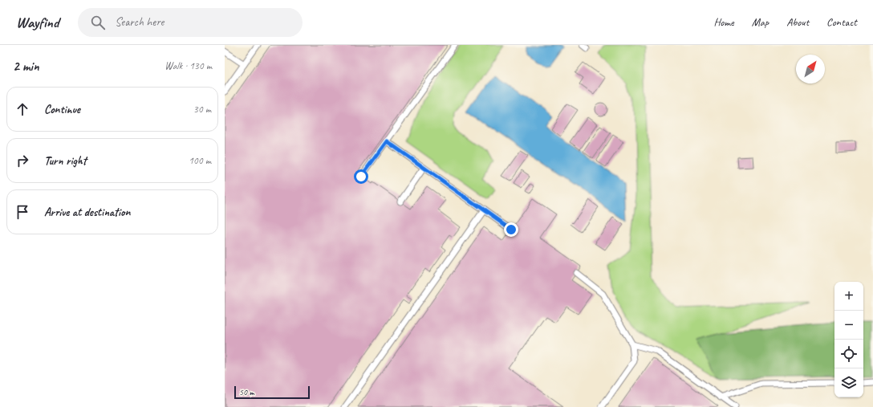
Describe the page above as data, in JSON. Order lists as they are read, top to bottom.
{
  "scale_bar": "50 m",
  "north": "top right",
  "page": {
    "header": "Wayfind",
    "search": "Search here",
    "nav": [
      "Home",
      "Map",
      "About",
      "Contact"
    ],
    "heading": ["2 min", "Walk · 130 m"],
    "list": [
      ["Continue", "30 m"],
      ["Turn right", "100 m"],
      "Arrive at destination"
    ],
    "map_buttons": ["+", "−"],
    "scale": "50 m"
  }
}
